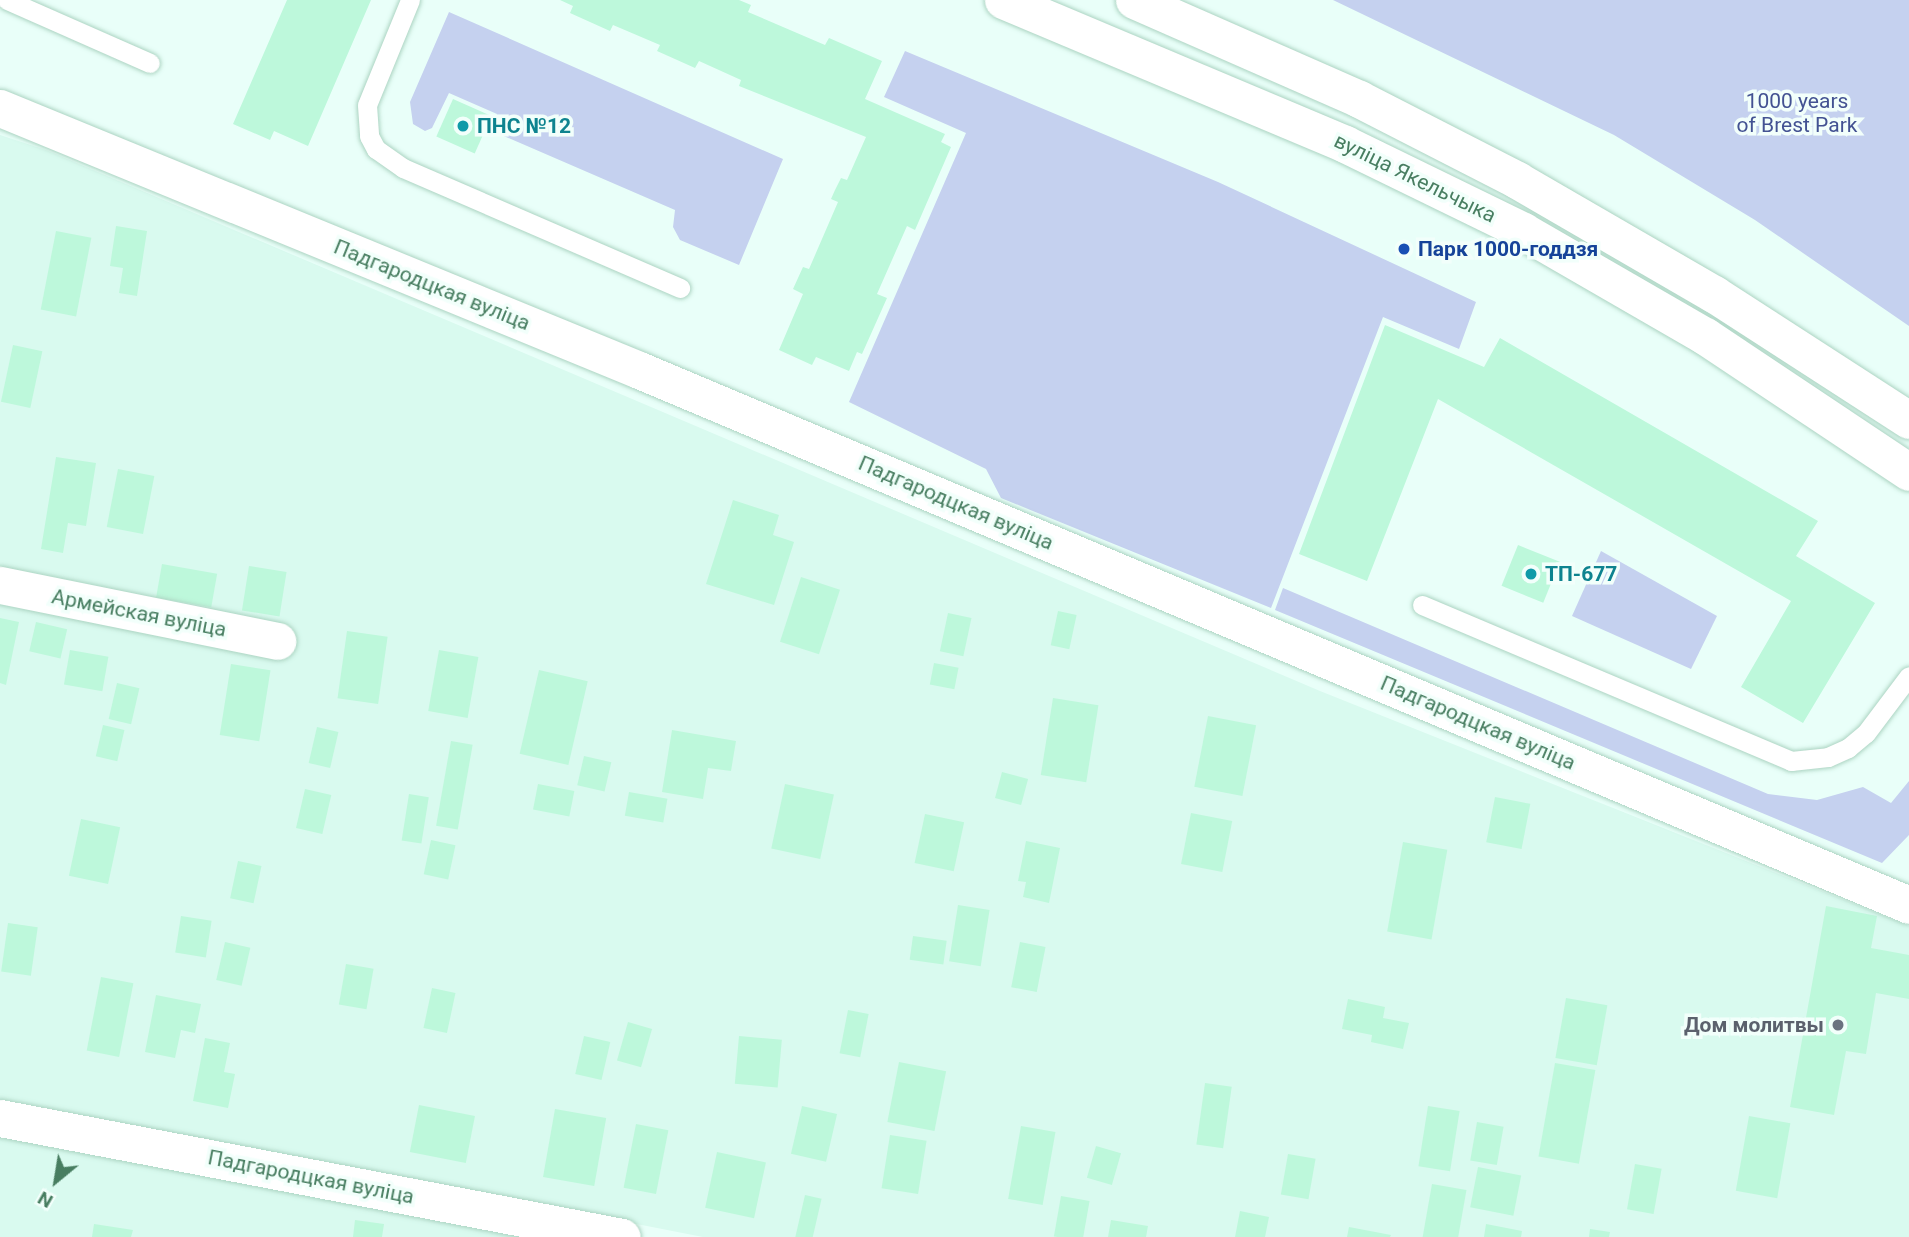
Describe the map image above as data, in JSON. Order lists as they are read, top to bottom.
{
  "streets": {
    "street": ["вуліца Якельчыка", "Падгародцкая вуліца", "Армейская вуліца"]
  },
  "parks": ["1000 years of Brest Park"],
  "places": [
    "ПНС №12",
    "Парк 1000-годдзя",
    "ТП-677",
    "Дом молитвы"
  ],
  "north": "bottom left"
}
